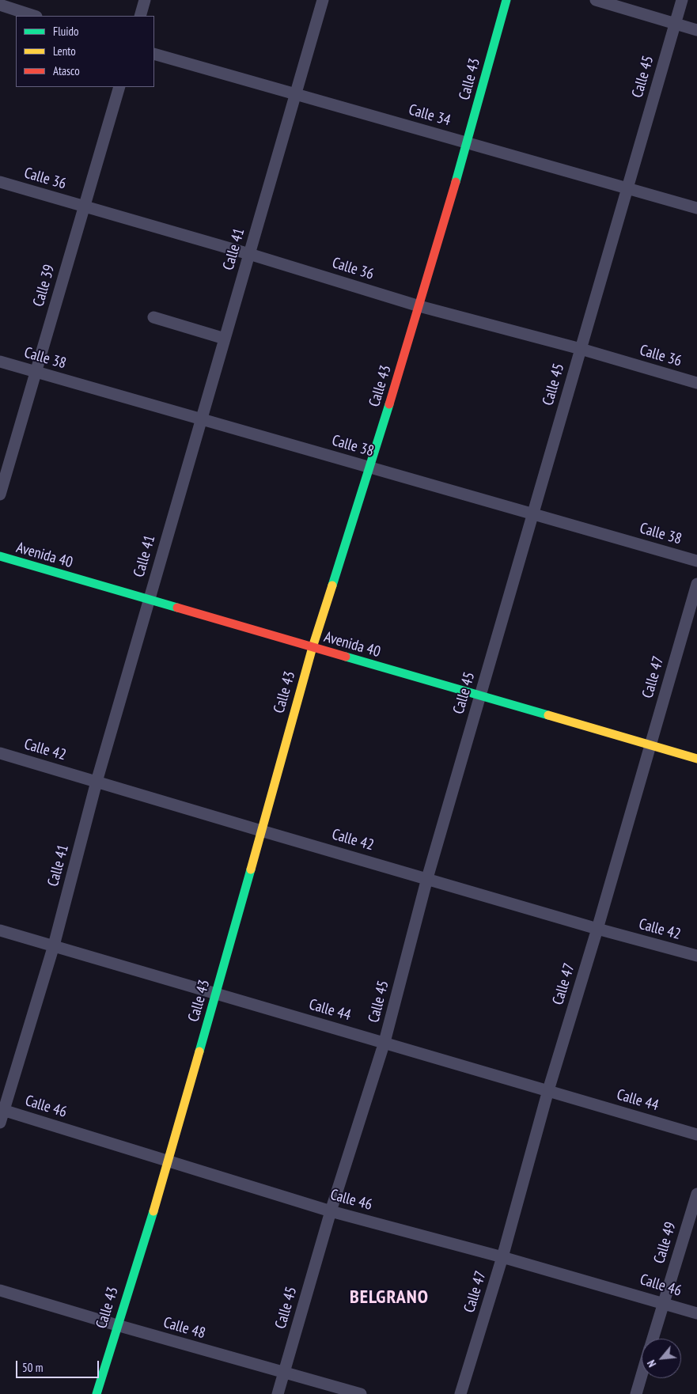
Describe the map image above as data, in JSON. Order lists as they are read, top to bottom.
{
  "streets": {
    "street": [
      "Calle 45",
      "Calle 43",
      "Calle 34",
      "Calle 36",
      "Calle 41",
      "Calle 39",
      "Calle 38",
      "Avenida 40",
      "Calle 47",
      "Calle 42",
      "Calle 44",
      "Calle 46",
      "Calle 49",
      "Calle 48"
    ]
  },
  "crossings": [
    ["Calle 45", "Calle 34"],
    ["Calle 45", "Calle 36"],
    ["Calle 45", "Calle 38"],
    ["Calle 45", "Avenida 40"],
    ["Calle 45", "Calle 42"],
    ["Calle 45", "Calle 44"],
    ["Calle 45", "Calle 46"],
    ["Calle 45", "Calle 48"],
    ["Calle 43", "Calle 34"],
    ["Calle 43", "Calle 36"],
    ["Calle 43", "Calle 38"],
    ["Calle 43", "Avenida 40"],
    ["Calle 43", "Calle 42"],
    ["Calle 43", "Calle 44"],
    ["Calle 43", "Calle 46"],
    ["Calle 43", "Calle 48"],
    ["Calle 34", "Calle 41"],
    ["Calle 36", "Calle 41"],
    ["Calle 36", "Calle 39"],
    ["Calle 41", "Calle 38"],
    ["Calle 41", "Avenida 40"],
    ["Calle 41", "Calle 42"],
    ["Calle 41", "Calle 44"],
    ["Calle 41", "Calle 46"],
    ["Calle 39", "Calle 38"],
    ["Avenida 40", "Calle 47"],
    ["Calle 47", "Calle 42"],
    ["Calle 47", "Calle 44"],
    ["Calle 47", "Calle 46"],
    ["Calle 46", "Calle 49"]
  ],
  "districts": ["BELGRANO"],
  "legend": ["Fluido", "Lento", "Atasco"],
  "scale_bar": "50 m",
  "north": "bottom left"
}
